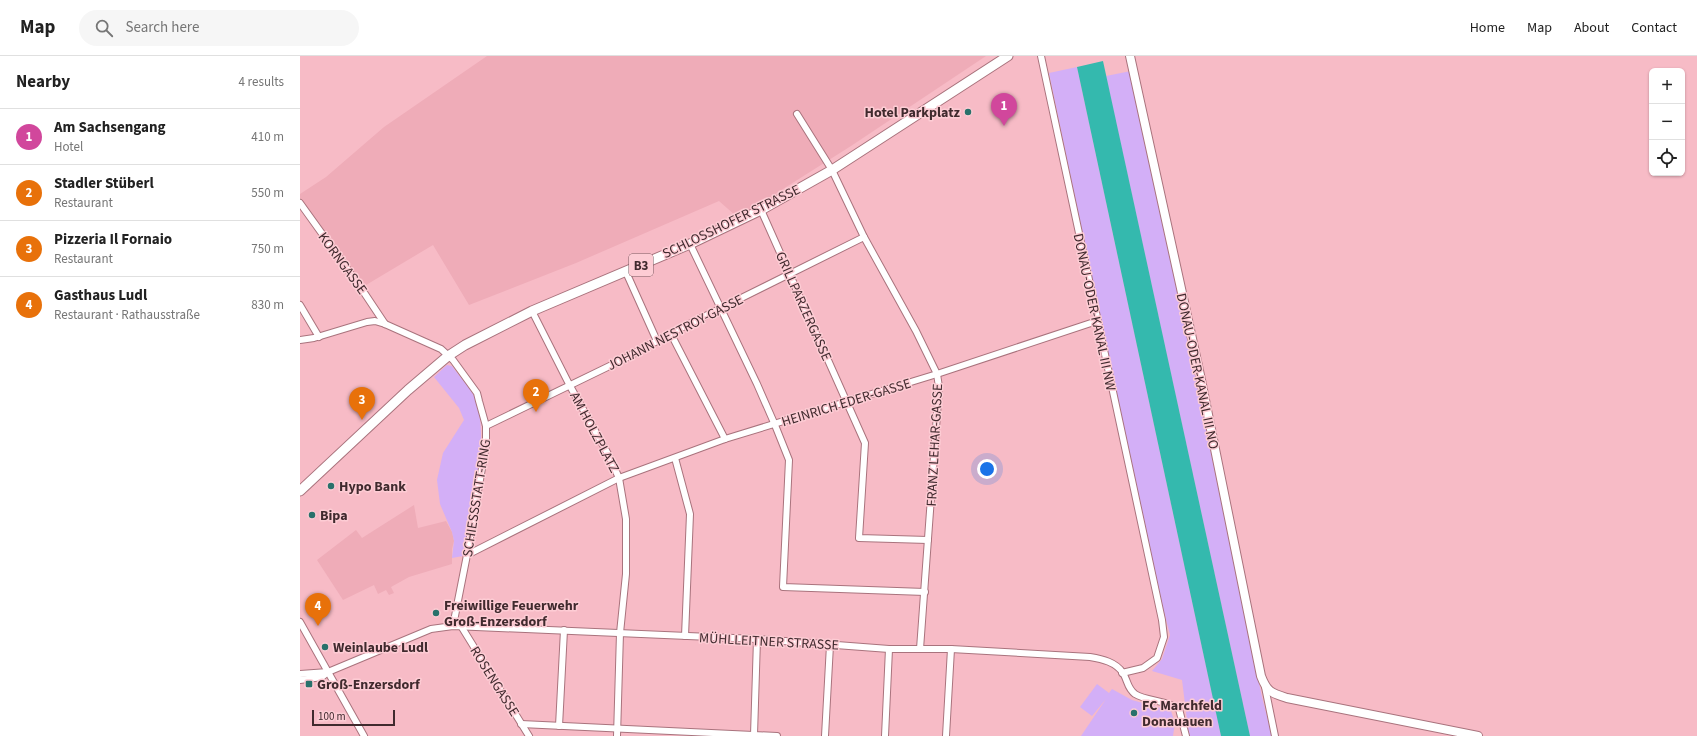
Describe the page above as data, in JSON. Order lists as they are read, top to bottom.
{
  "streets": {
    "main road": ["SCHLOSSHOFER STRASSE", "B3"],
    "street": [
      "KORNGASSE",
      "GRILLPARZERGASSE",
      "DONAU-ODER-KANAL III NW",
      "JOHANN NESTROY-GASSE",
      "DONAU-ODER-KANAL III NO",
      "HEINRICH EDER-GASSE",
      "AM HOLZPLATZ",
      "FRANZ LEHAR-GASSE",
      "SCHIESSSTATT-RING",
      "MÜHLLEITNER STRASSE",
      "ROSENGASSE"
    ]
  },
  "crossings": [
    ["SCHLOSSHOFER STRASSE", "GRILLPARZERGASSE"],
    ["SCHLOSSHOFER STRASSE", "AM HOLZPLATZ"],
    ["SCHLOSSHOFER STRASSE", "FRANZ LEHAR-GASSE"],
    ["SCHLOSSHOFER STRASSE", "SCHIESSSTATT-RING"],
    ["KORNGASSE", "SCHIESSSTATT-RING"],
    ["GRILLPARZERGASSE", "JOHANN NESTROY-GASSE"],
    ["GRILLPARZERGASSE", "HEINRICH EDER-GASSE"],
    ["GRILLPARZERGASSE", "FRANZ LEHAR-GASSE"],
    ["DONAU-ODER-KANAL III NW", "HEINRICH EDER-GASSE"],
    ["DONAU-ODER-KANAL III NW", "MÜHLLEITNER STRASSE"],
    ["JOHANN NESTROY-GASSE", "AM HOLZPLATZ"],
    ["JOHANN NESTROY-GASSE", "FRANZ LEHAR-GASSE"],
    ["JOHANN NESTROY-GASSE", "SCHIESSSTATT-RING"],
    ["HEINRICH EDER-GASSE", "AM HOLZPLATZ"],
    ["HEINRICH EDER-GASSE", "FRANZ LEHAR-GASSE"],
    ["HEINRICH EDER-GASSE", "SCHIESSSTATT-RING"],
    ["AM HOLZPLATZ", "MÜHLLEITNER STRASSE"],
    ["FRANZ LEHAR-GASSE", "MÜHLLEITNER STRASSE"],
    ["SCHIESSSTATT-RING", "MÜHLLEITNER STRASSE"],
    ["MÜHLLEITNER STRASSE", "ROSENGASSE"]
  ],
  "places": {
    "other": [
      "Hotel Parkplatz",
      "Hypo Bank",
      "Bipa",
      "Freiwillige Feuerwehr Groß-Enzersdorf",
      "Weinlaube Ludl",
      "FC Marchfeld Donauauen"
    ],
    "transit": ["Groß-Enzersdorf"]
  },
  "scale_bar": "100 m",
  "page": {
    "header": "Map",
    "search": "Search here",
    "nav": [
      "Home",
      "Map",
      "About",
      "Contact"
    ],
    "heading": ["Nearby", "4 results"],
    "map_buttons": ["+", "−"],
    "pins": [
      "1",
      "2",
      "3",
      "4"
    ],
    "list": [
      {
        "mark": "1",
        "name": "Am Sachsengang",
        "note": "Hotel",
        "value": "410 m"
      },
      {
        "mark": "2",
        "name": "Stadler Stüberl",
        "note": "Restaurant",
        "value": "550 m"
      },
      {
        "mark": "3",
        "name": "Pizzeria Il Fornaio",
        "note": "Restaurant",
        "value": "750 m"
      },
      {
        "mark": "4",
        "name": "Gasthaus Ludl",
        "note": "Restaurant · Rathausstraße",
        "value": "830 m"
      }
    ],
    "scale": "100 m"
  }
}
